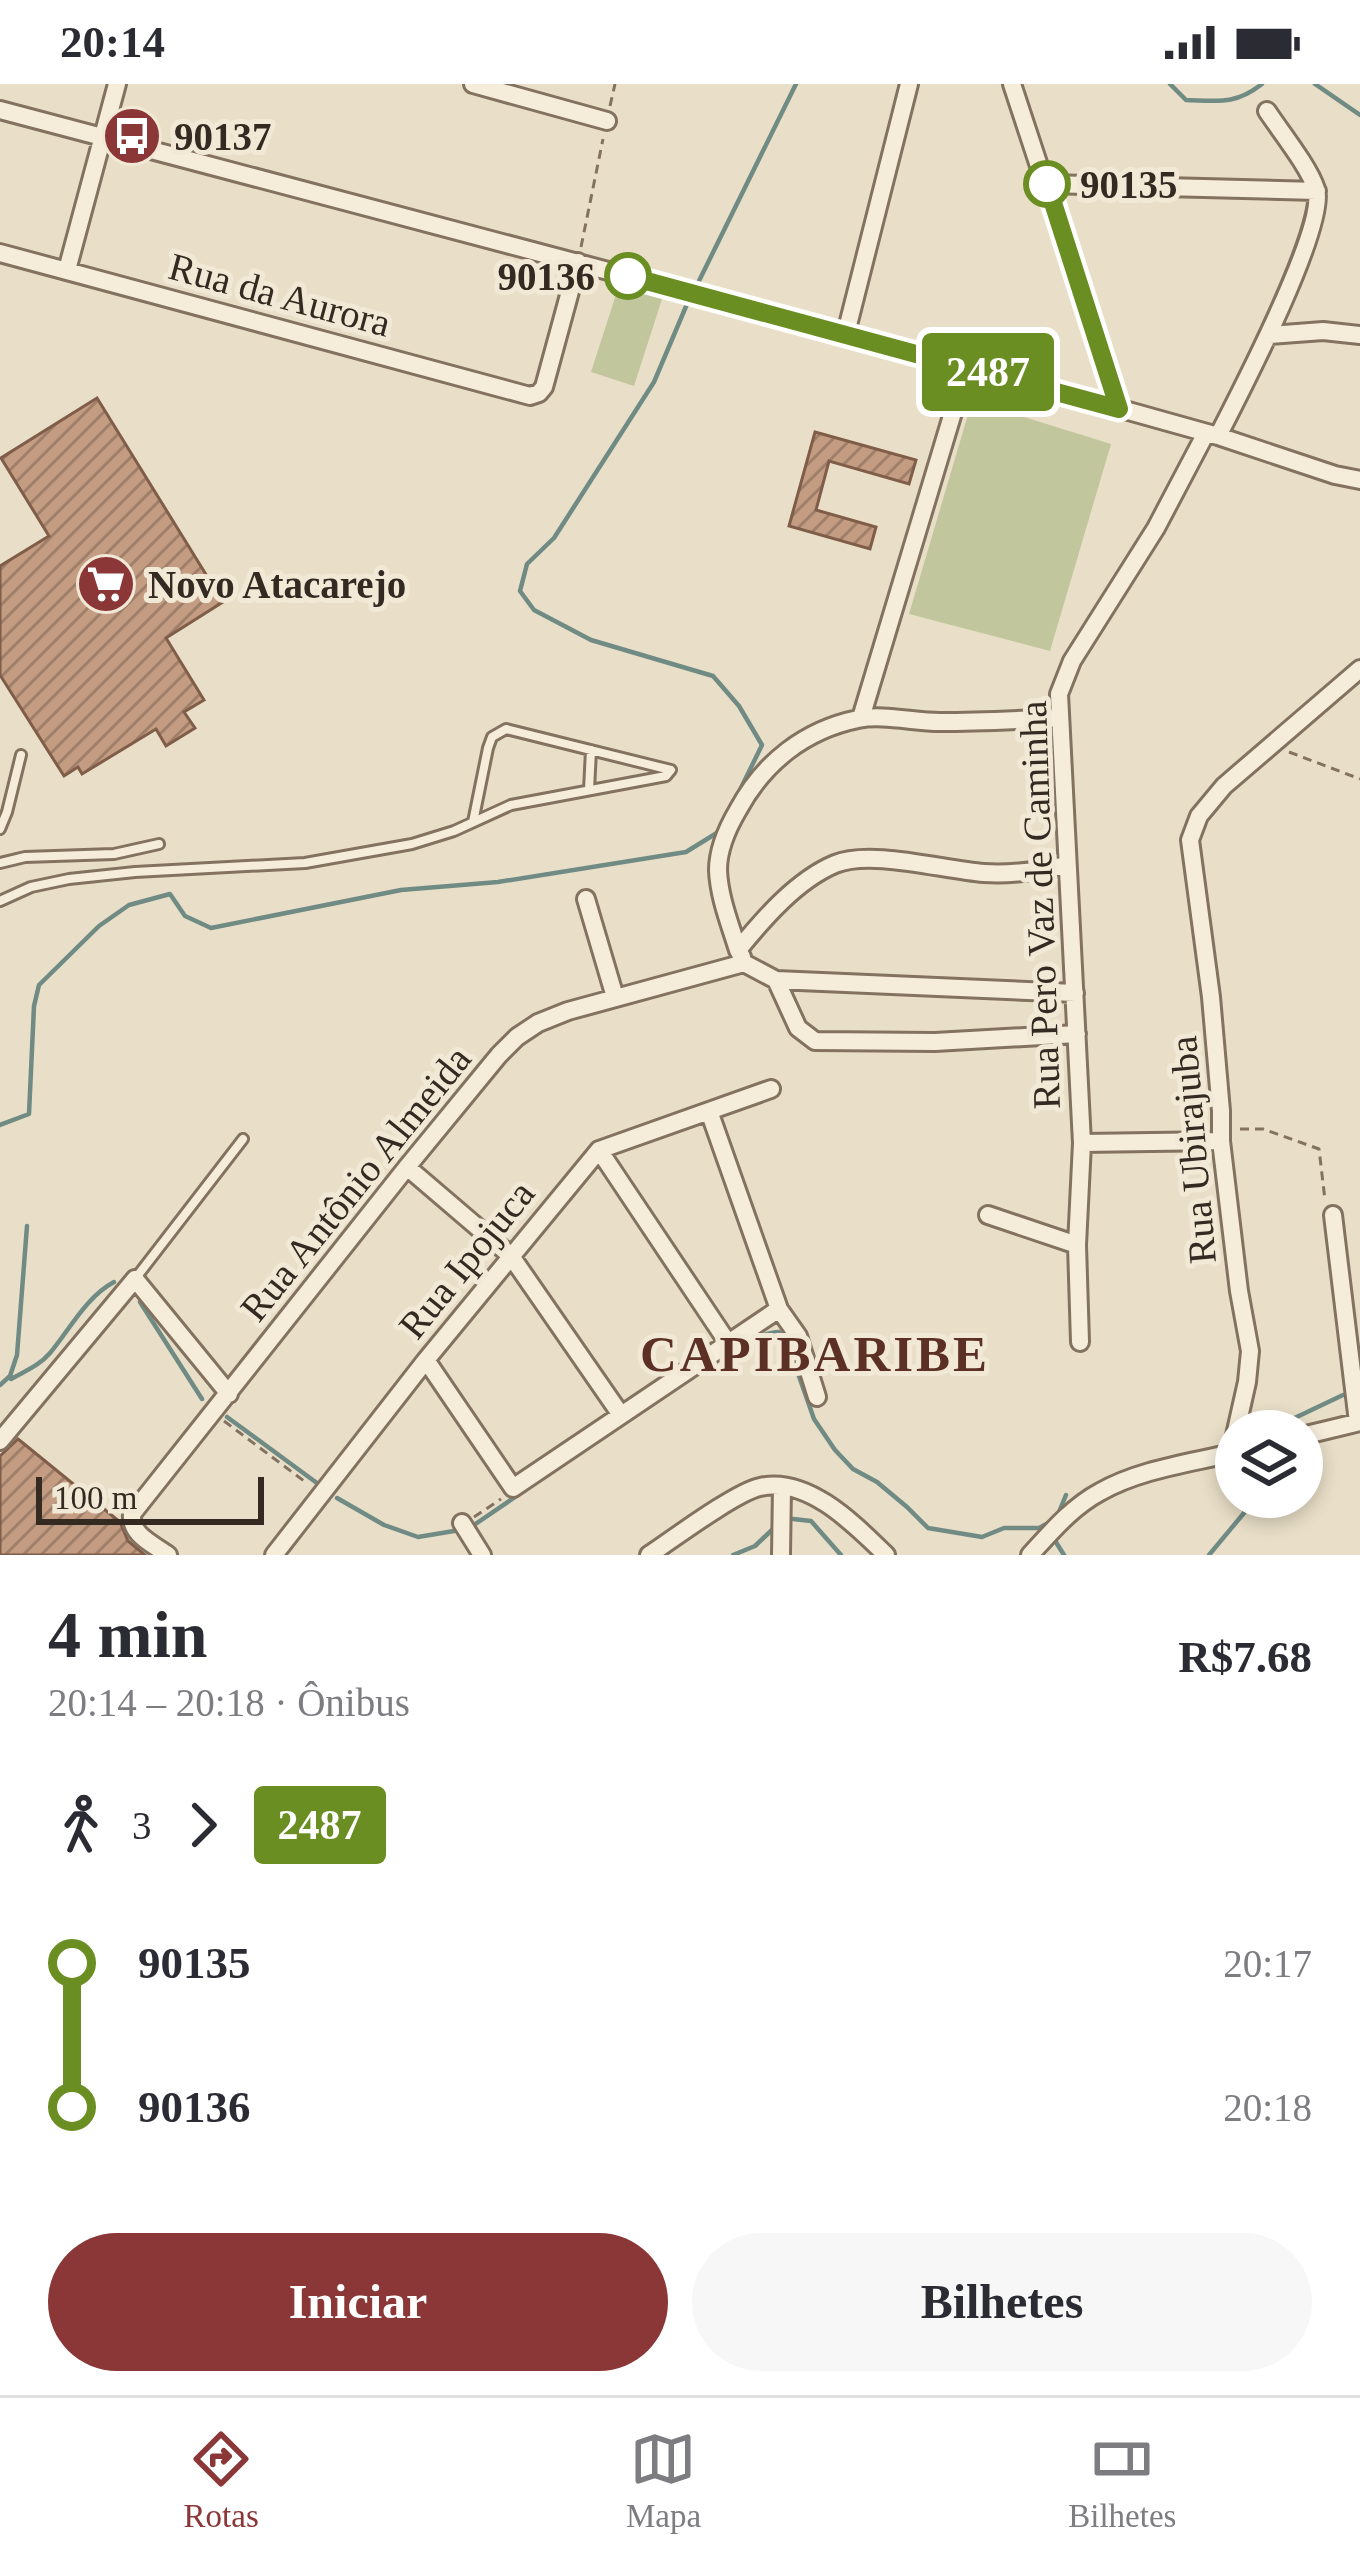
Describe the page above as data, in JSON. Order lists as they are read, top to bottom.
{
  "streets": {
    "street": [
      "Rua da Aurora",
      "Rua Pero Vaz de Caminha",
      "Rua Ubirajuba",
      "Rua Antônio Almeida",
      "Rua Ipojuca"
    ]
  },
  "districts": ["CAPIBARIBE"],
  "places": {
    "bus stop": ["90137"],
    "other": ["90135", "90136"],
    "supermarket": ["Novo Atacarejo"]
  },
  "lines": ["bus line 2487"],
  "scale_bar": "100 m",
  "page": {
    "status": "20:14",
    "on_map": "2487",
    "scale": "100 m",
    "heading": ["4 min", "20:14 – 20:18 · Ônibus", "R$7.68"],
    "legs": ["3", "2487"],
    "list": [
      {
        "name": "90135",
        "value": "20:17"
      },
      {
        "name": "90136",
        "value": "20:18"
      }
    ],
    "buttons": ["Iniciar", "Bilhetes"],
    "tabs": ["Rotas", "Mapa", "Bilhetes"]
  }
}
